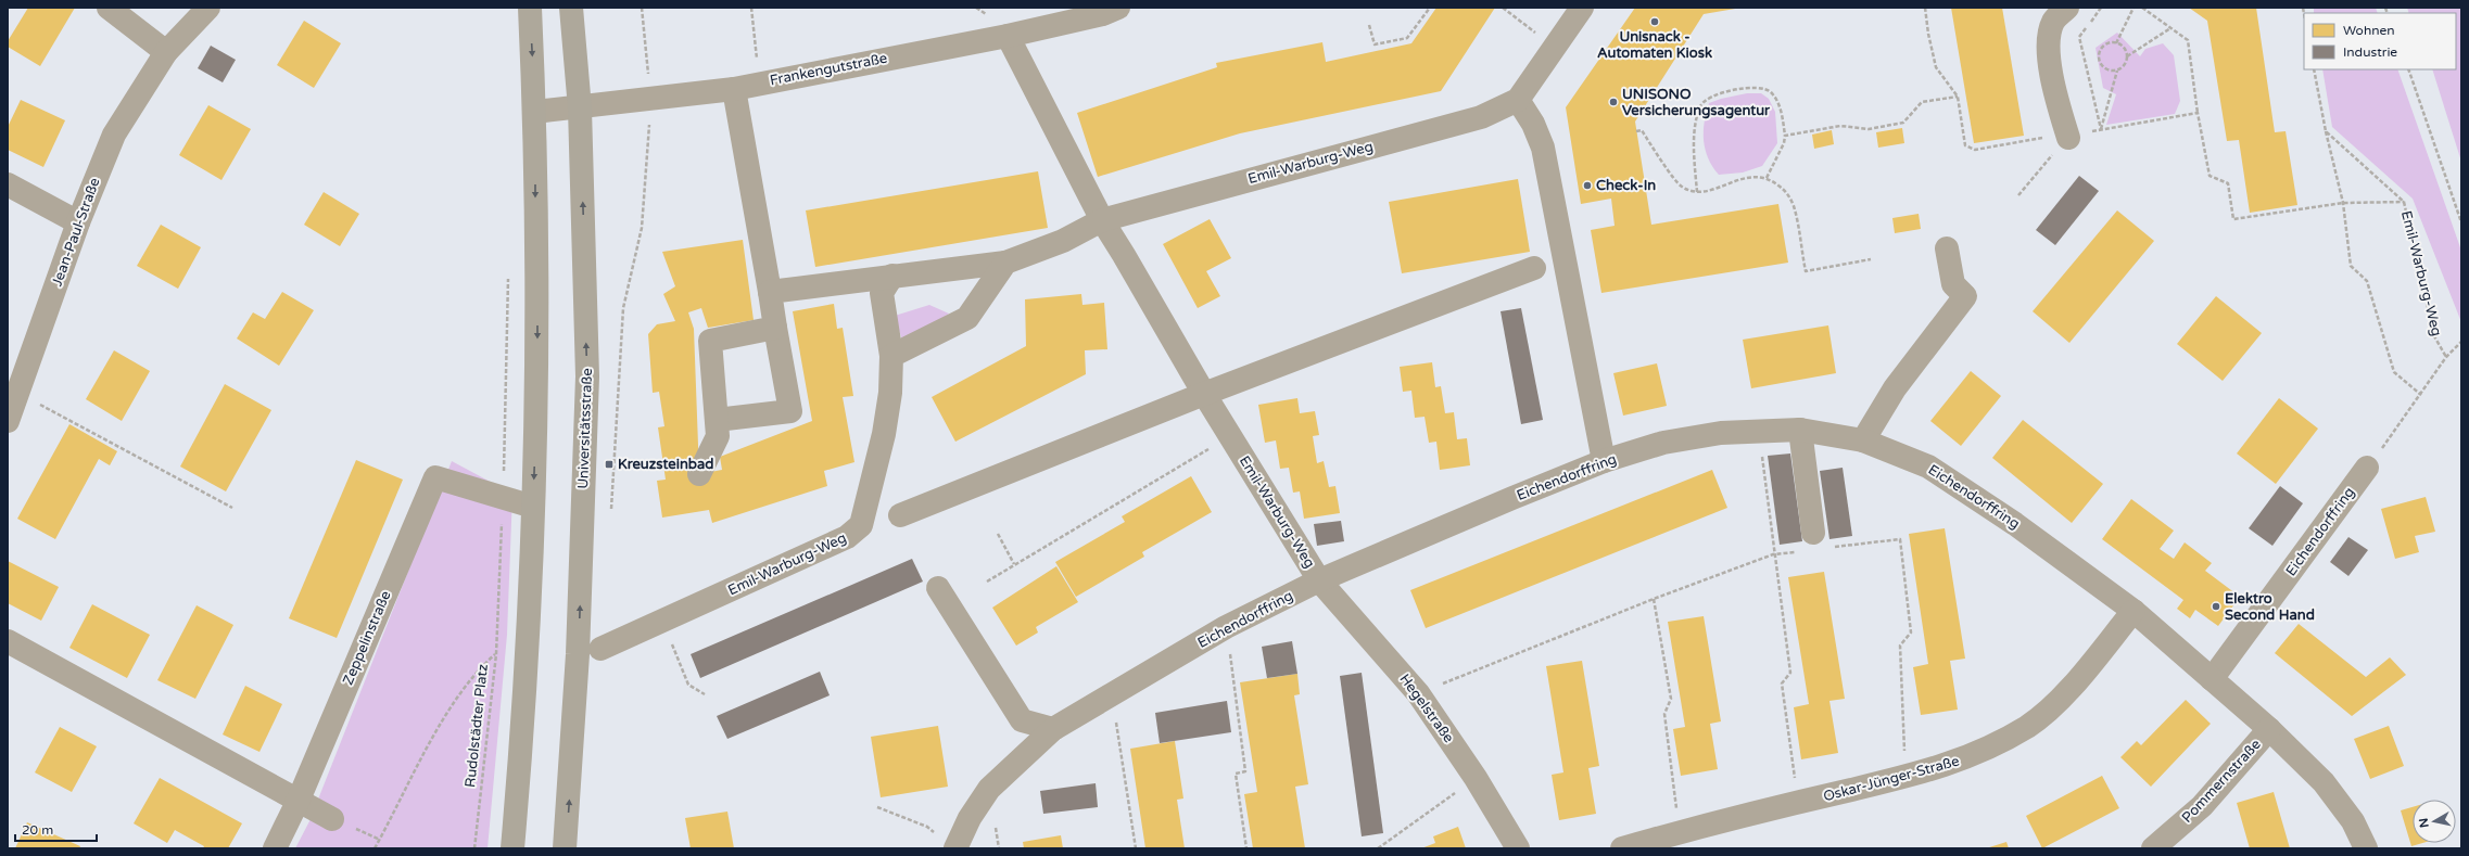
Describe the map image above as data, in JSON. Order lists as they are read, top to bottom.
{
  "streets": {
    "main road": ["Universitätsstraße"],
    "street": [
      "Frankengutstraße",
      "Emil-Warburg-Weg",
      "Jean-Paul-Straße",
      "Eichendorffring",
      "Zeppelinstraße",
      "Hegelstraße",
      "Oskar-Jünger-Straße",
      "Pommernstraße"
    ],
    "path": ["Rudolstädter Platz"]
  },
  "crossings": [
    ["Frankengutstraße", "Emil-Warburg-Weg"],
    ["Frankengutstraße", "Universitätsstraße"],
    ["Emil-Warburg-Weg", "Eichendorffring"],
    ["Emil-Warburg-Weg", "Hegelstraße"],
    ["Eichendorffring", "Hegelstraße"],
    ["Eichendorffring", "Oskar-Jünger-Straße"],
    ["Eichendorffring", "Pommernstraße"]
  ],
  "places": {
    "other": [
      "Unisnack - Automaten Kiosk",
      "UNISONO Versicherungsagentur",
      "Check-In",
      "Elektro Second Hand"
    ],
    "transit": ["Kreuzsteinbad"]
  },
  "legend": ["Wohnen", "Industrie"],
  "scale_bar": "20 m",
  "north": "left"
}
